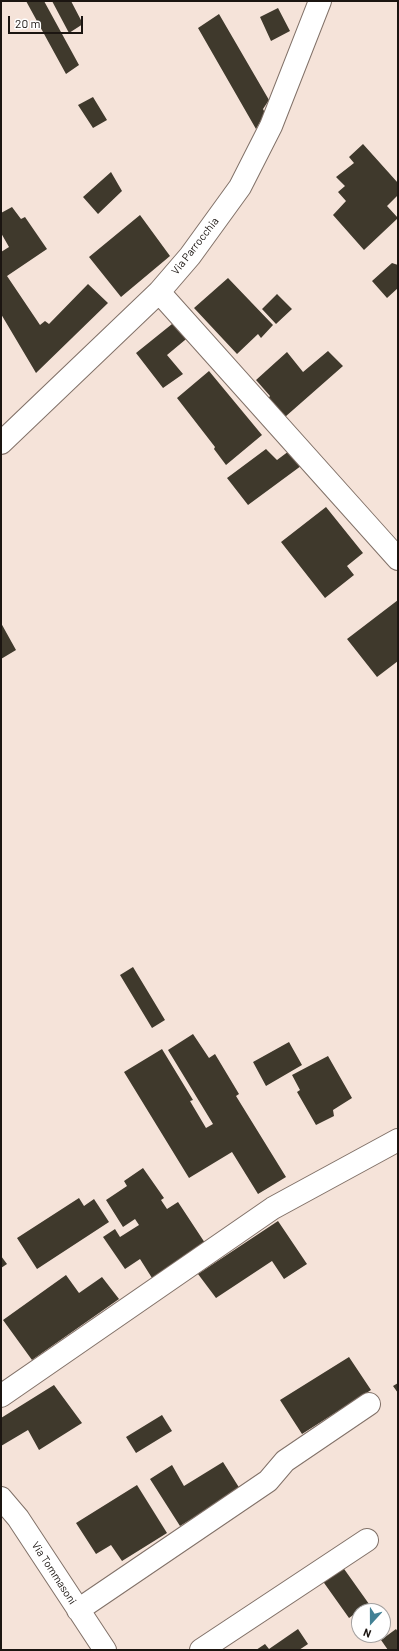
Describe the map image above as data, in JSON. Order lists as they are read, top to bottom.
{
  "streets": {
    "street": ["Via Parrocchia", "Via Tommasoni"]
  },
  "scale_bar": "20 m",
  "north": "bottom"
}
